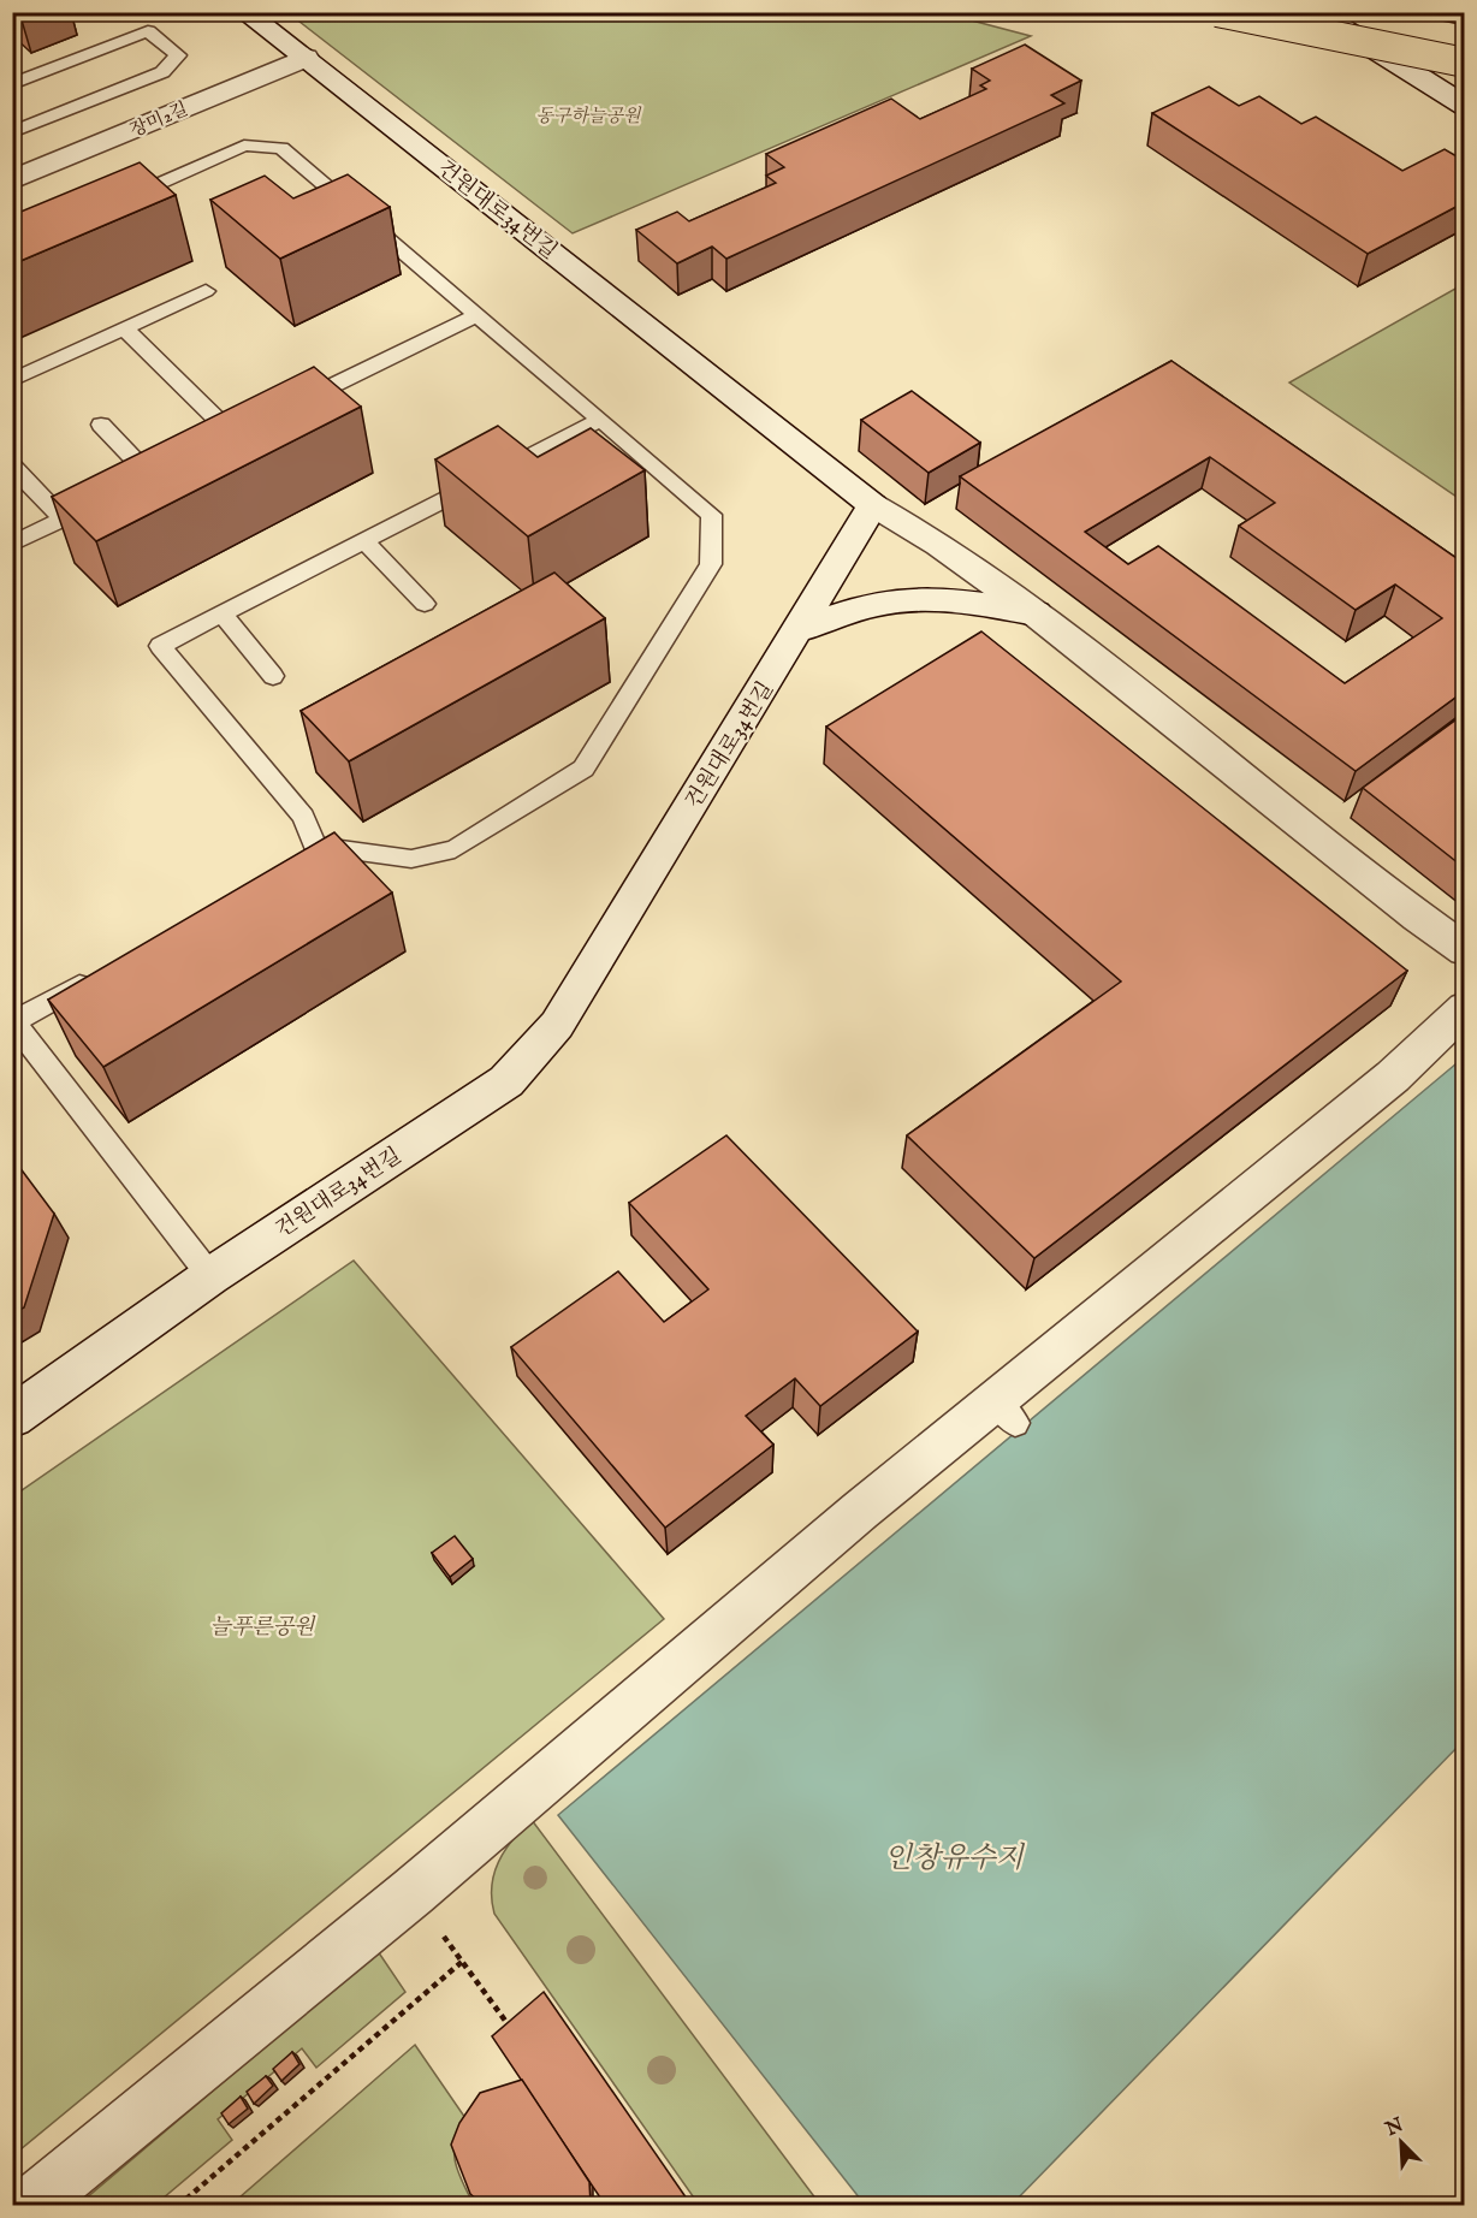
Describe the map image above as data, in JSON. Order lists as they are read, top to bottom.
{
  "streets": {
    "street": ["장미2길", "건원대로34번길"]
  },
  "crossings": [
    ["장미2길", "건원대로34번길"]
  ],
  "water": ["인창유수지"],
  "parks": ["동구하늘공원", "늘푸른공원"],
  "north": "top left"
}
